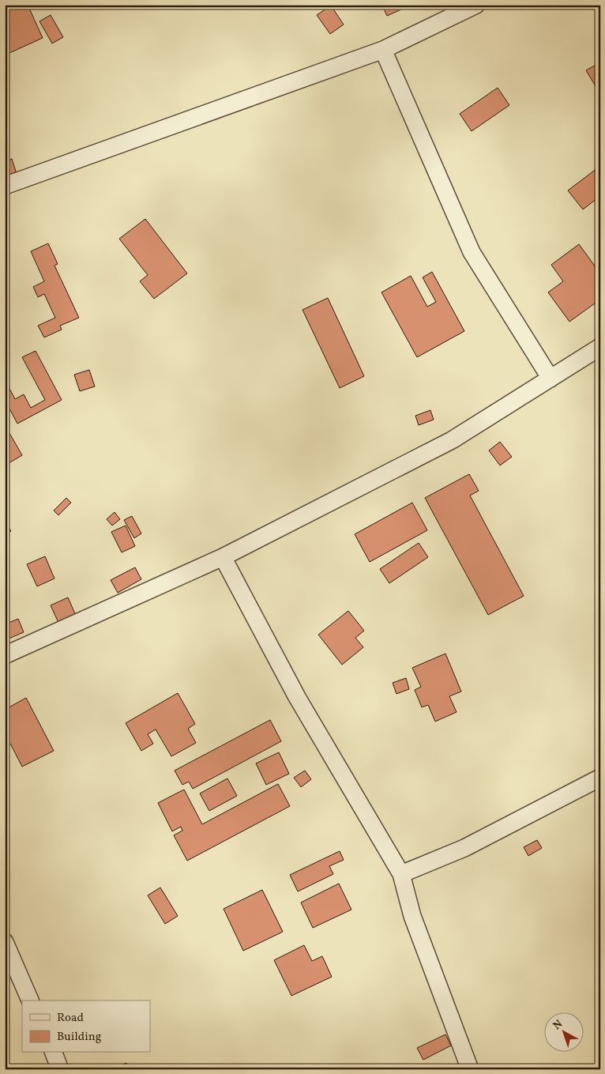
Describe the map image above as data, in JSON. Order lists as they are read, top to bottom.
{
  "legend": ["Road", "Building"],
  "north": "top left"
}
